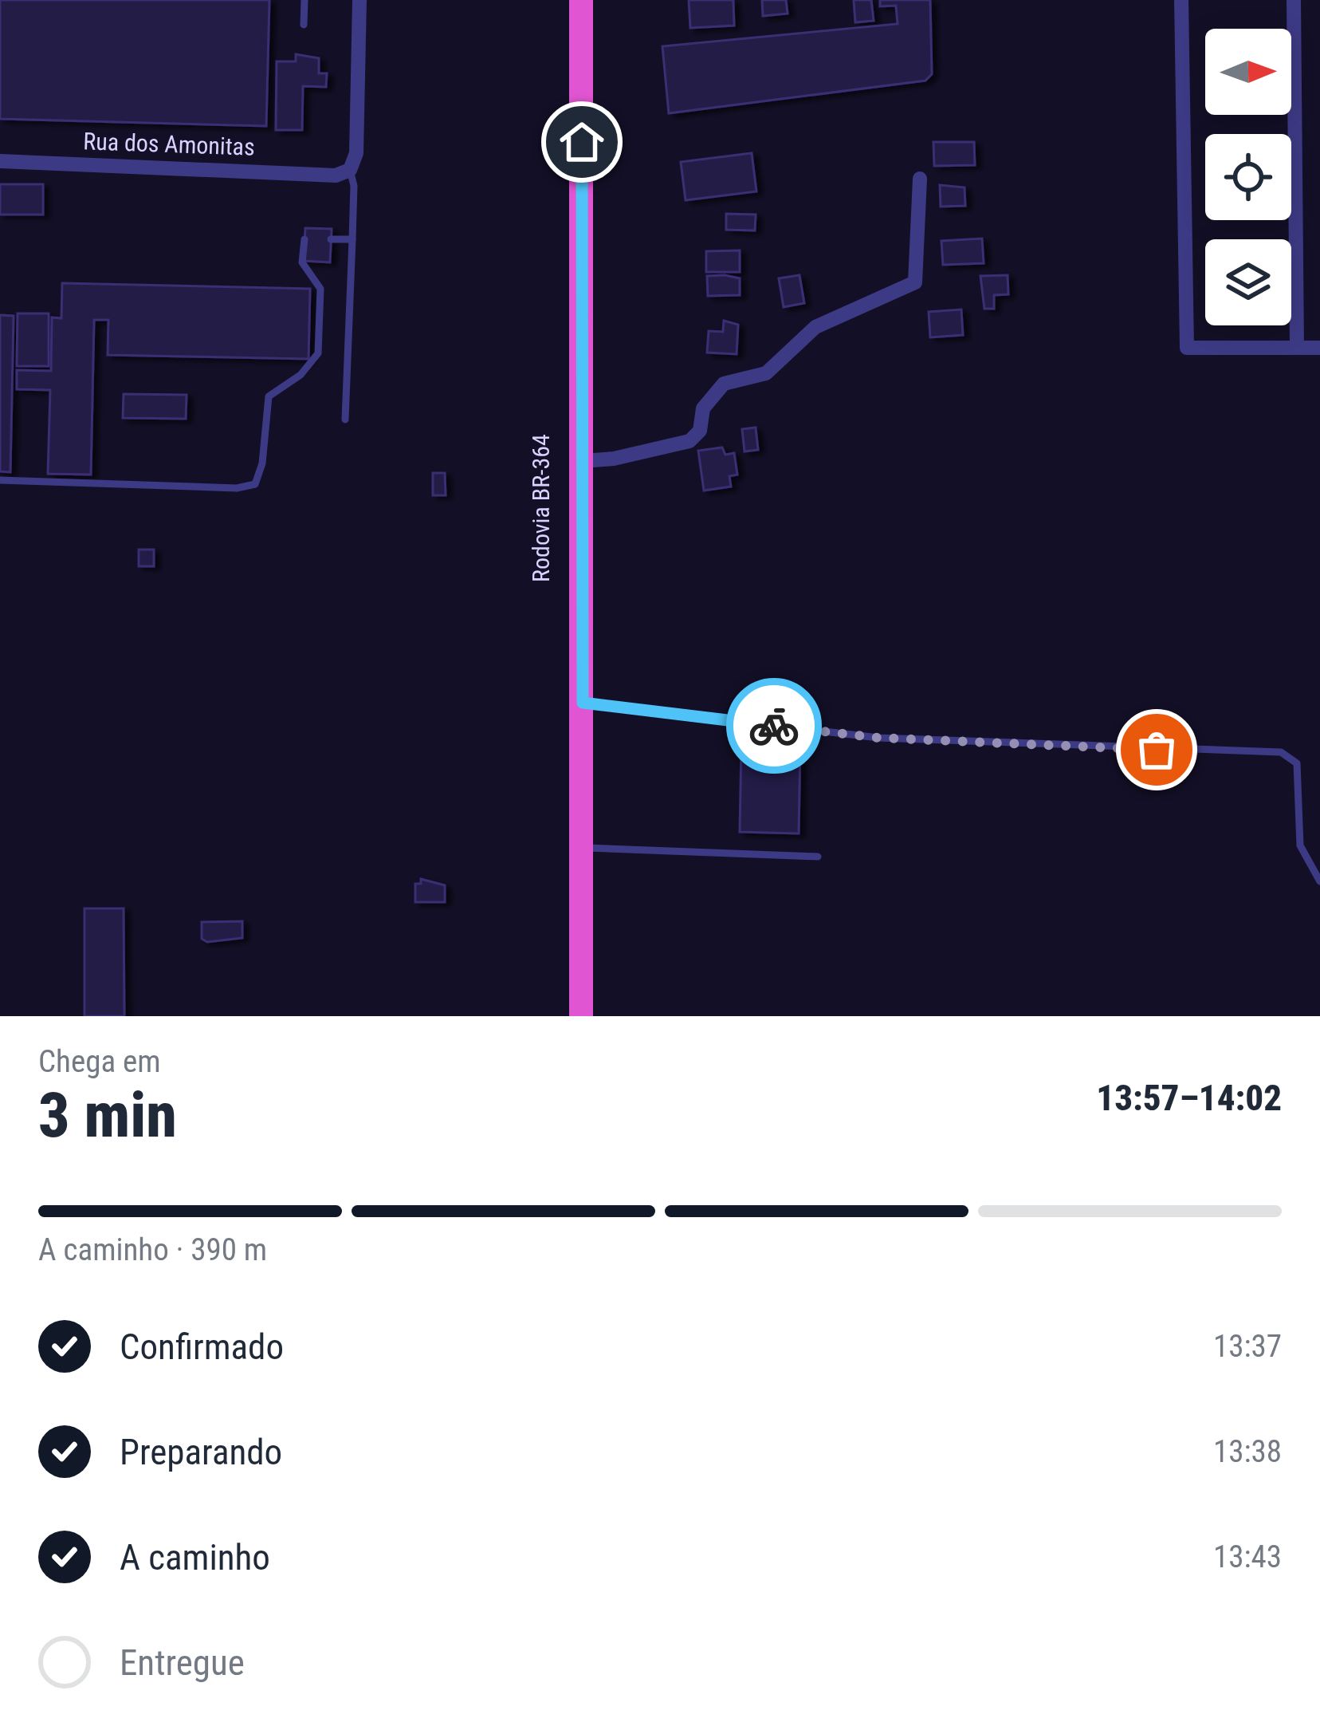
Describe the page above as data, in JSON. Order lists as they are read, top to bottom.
{
  "streets": {
    "highway": ["Rodovia BR-364"],
    "street": ["Rua dos Amonitas"]
  },
  "north": "right",
  "page": {
    "heading": ["3 min", "Chega em", "13:57–14:02"],
    "bar": "A caminho · 390 m",
    "list": [
      ["Confirmado", "13:37"],
      ["Preparando", "13:38"],
      ["A caminho", "13:43"],
      "Entregue"
    ]
  }
}
